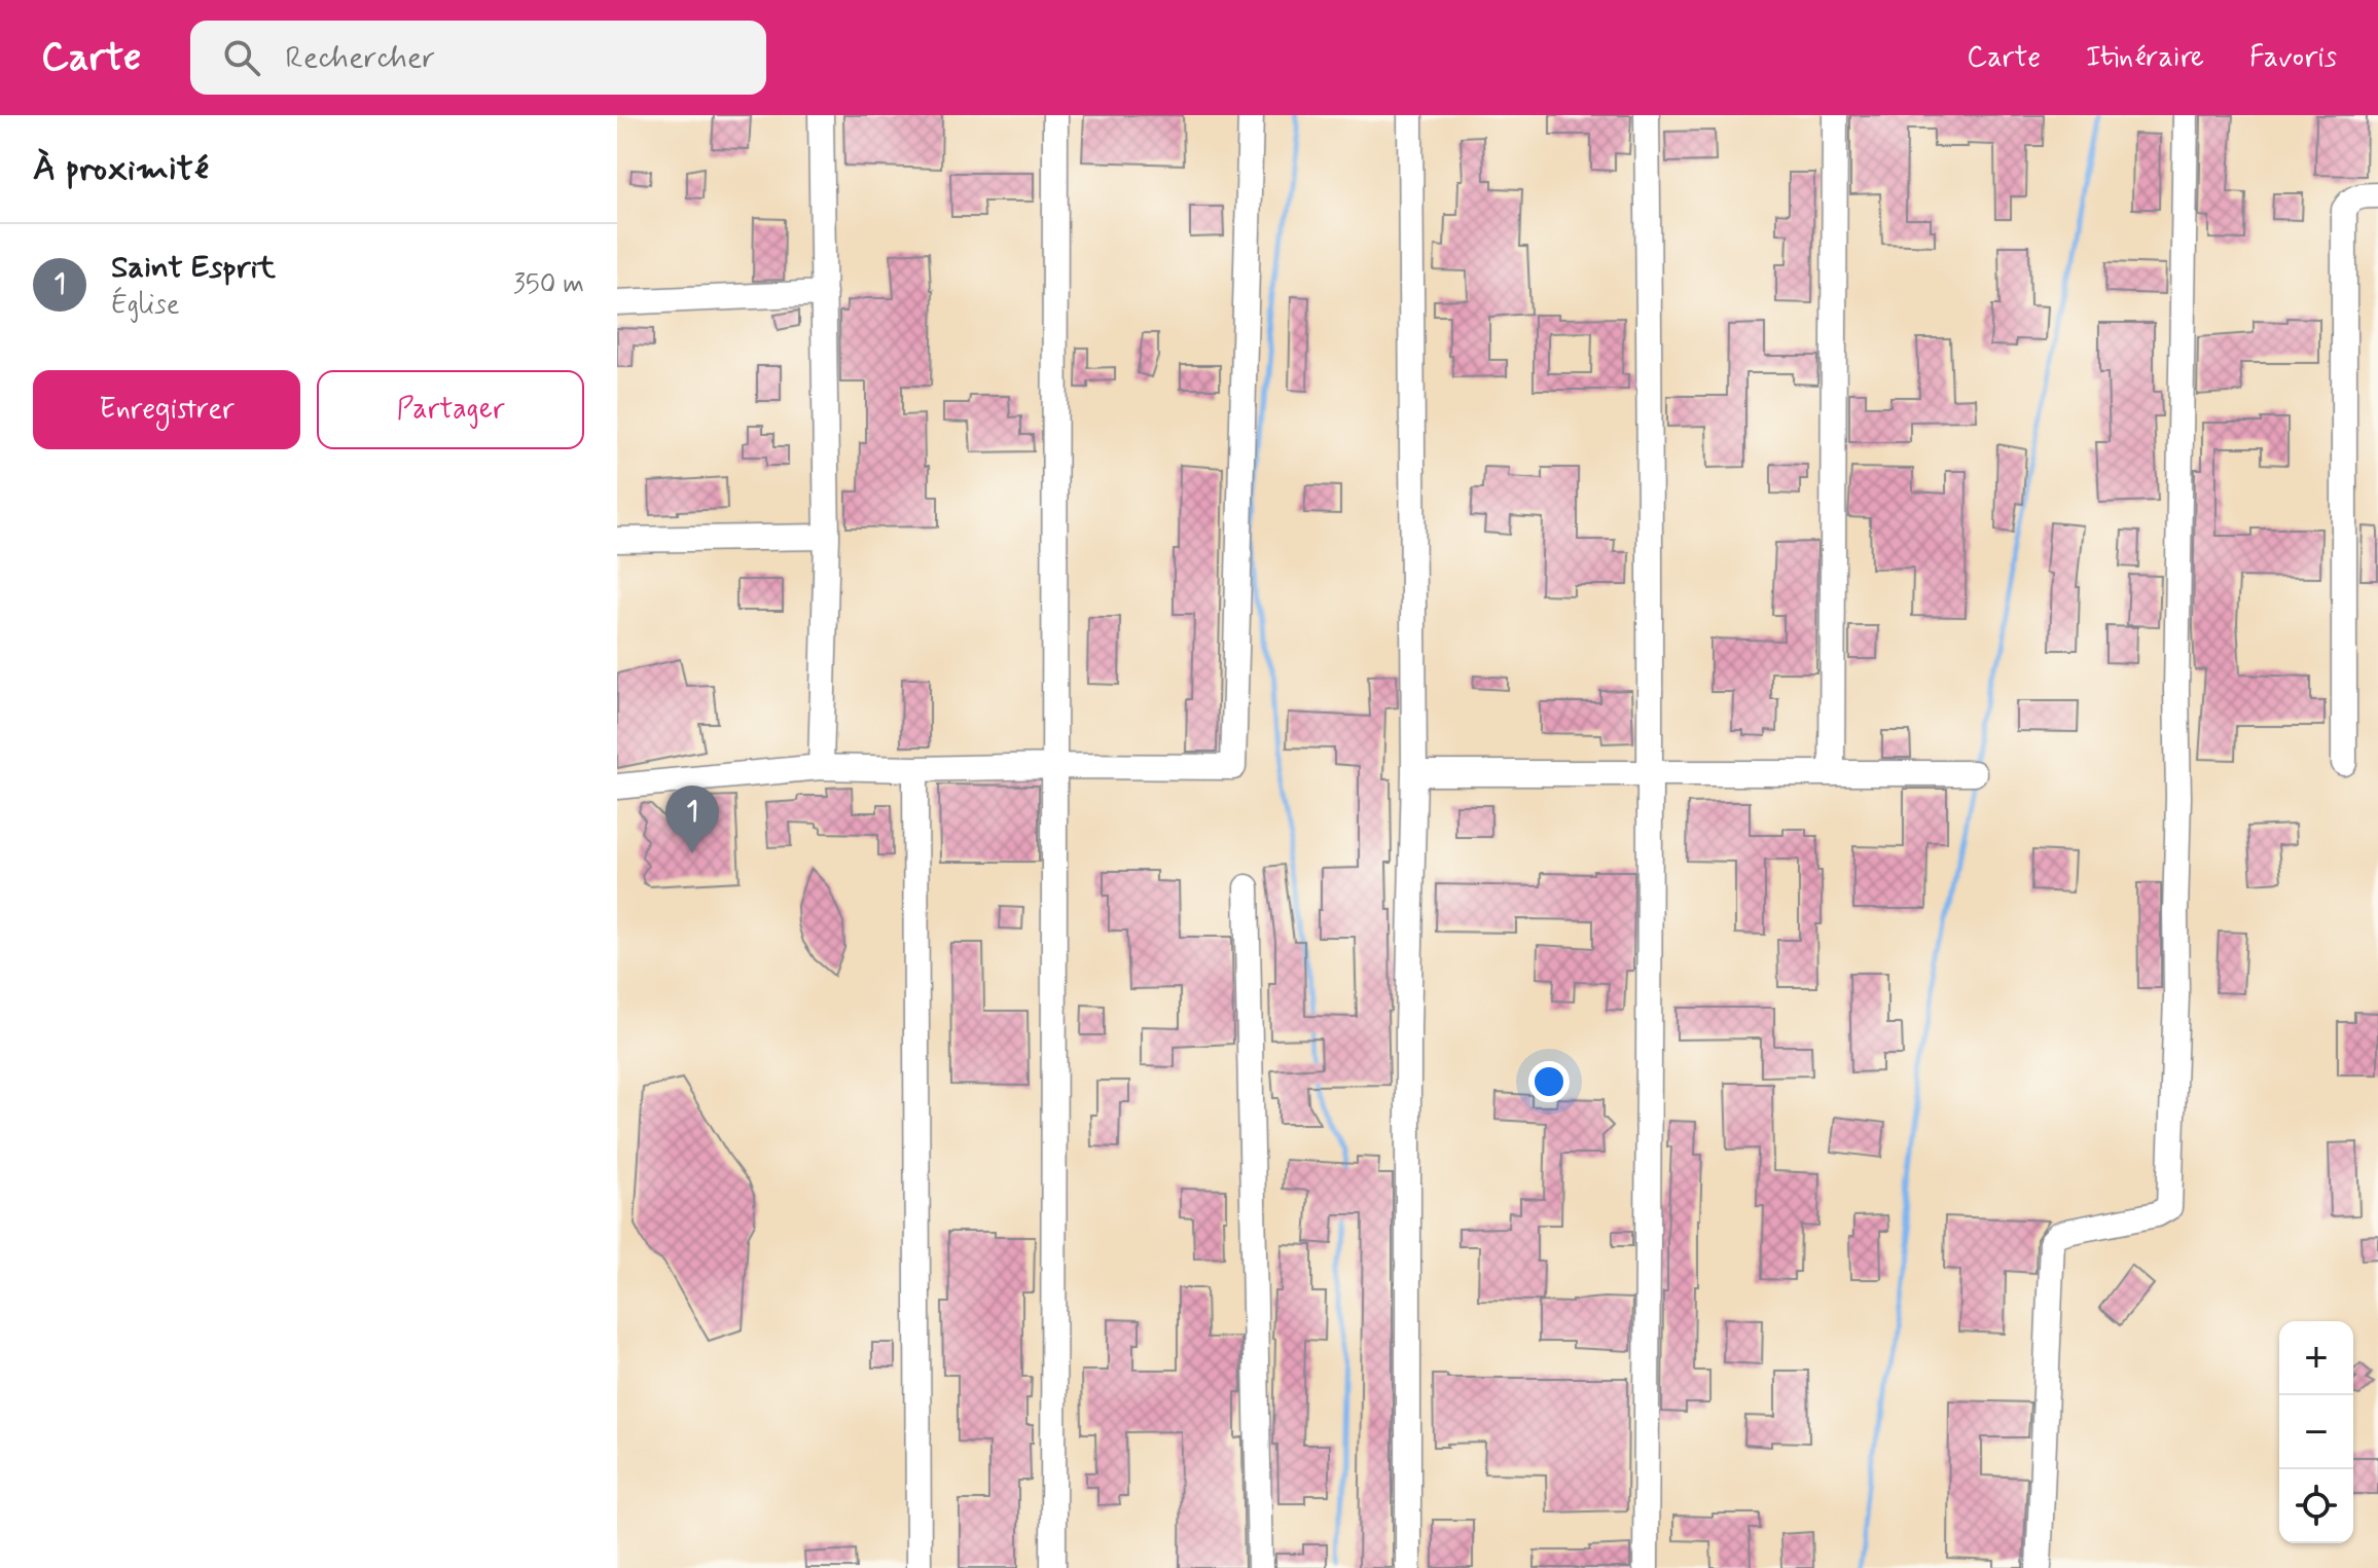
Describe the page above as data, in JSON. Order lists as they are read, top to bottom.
{
  "page": {
    "header": "Carte",
    "search": "Rechercher",
    "nav": ["Carte", "Itinéraire", "Favoris"],
    "heading": "À proximité",
    "list": [
      {
        "mark": "1",
        "name": "Saint Esprit",
        "note": "Église",
        "value": "350 m"
      }
    ],
    "buttons": ["Enregistrer", "Partager"],
    "pins": "1",
    "map_buttons": ["+", "−"]
  }
}
